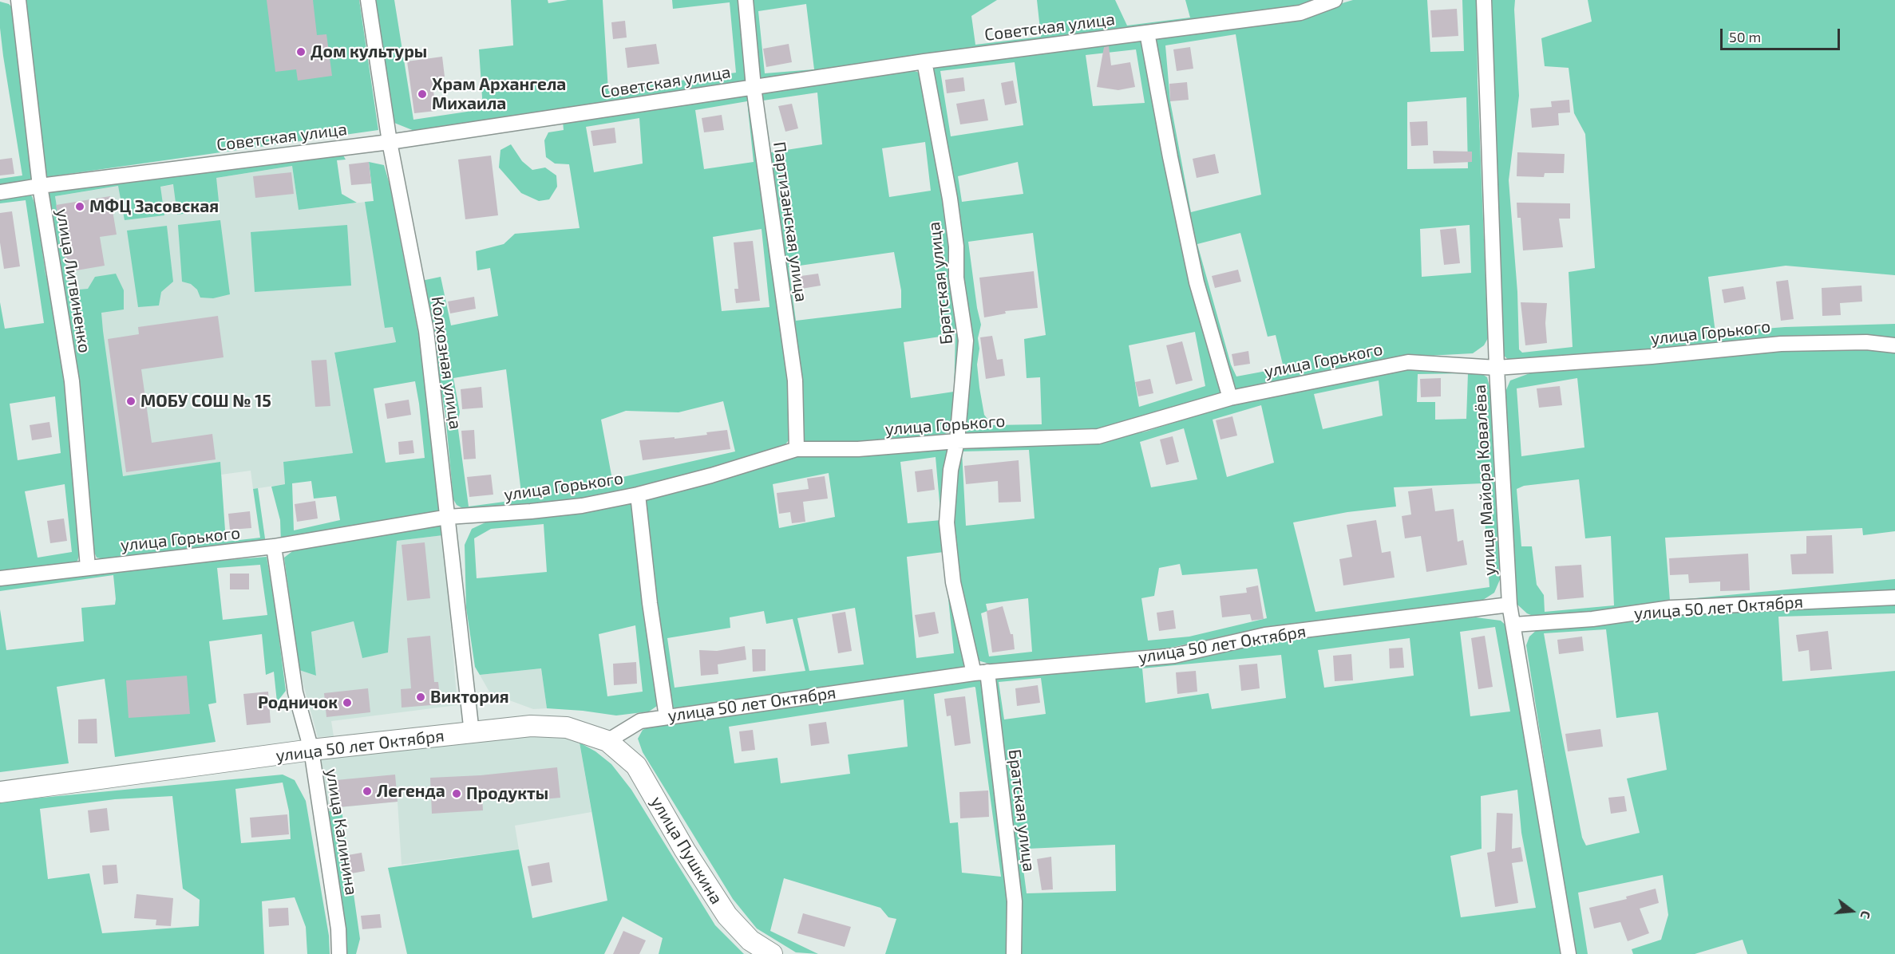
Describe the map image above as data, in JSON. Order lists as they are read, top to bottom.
{
  "streets": {
    "main road": ["улица 50 лет Октября", "улица Пушкина"],
    "street": [
      "Советская улица",
      "Партизанская улица",
      "улица Литвиненко",
      "Братская улица",
      "улица Горького",
      "Колхозная улица",
      "улица Майора Ковалёва",
      "улица Калинина"
    ]
  },
  "crossings": [
    ["Советская улица", "Партизанская улица"],
    ["Советская улица", "улица Литвиненко"],
    ["Советская улица", "Братская улица"],
    ["Советская улица", "Колхозная улица"],
    ["Партизанская улица", "улица Горького"],
    ["улица Литвиненко", "улица Горького"],
    ["Братская улица", "улица Горького"],
    ["Братская улица", "улица 50 лет Октября"],
    ["улица Горького", "Колхозная улица"],
    ["улица Горького", "улица Майора Ковалёва"],
    ["улица Горького", "улица Калинина"],
    ["Колхозная улица", "улица 50 лет Октября"],
    ["улица Майора Ковалёва", "улица 50 лет Октября"],
    ["улица 50 лет Октября", "улица Калинина"],
    ["улица 50 лет Октября", "улица Пушкина"]
  ],
  "places": [
    "Дом культуры",
    "Храм Архангела Михаила",
    "МФЦ Засовская",
    "МОБУ СОШ № 15",
    "Виктория",
    "Родничок",
    "Легенда",
    "Продукты"
  ],
  "scale_bar": "50 m",
  "north": "right"
}
